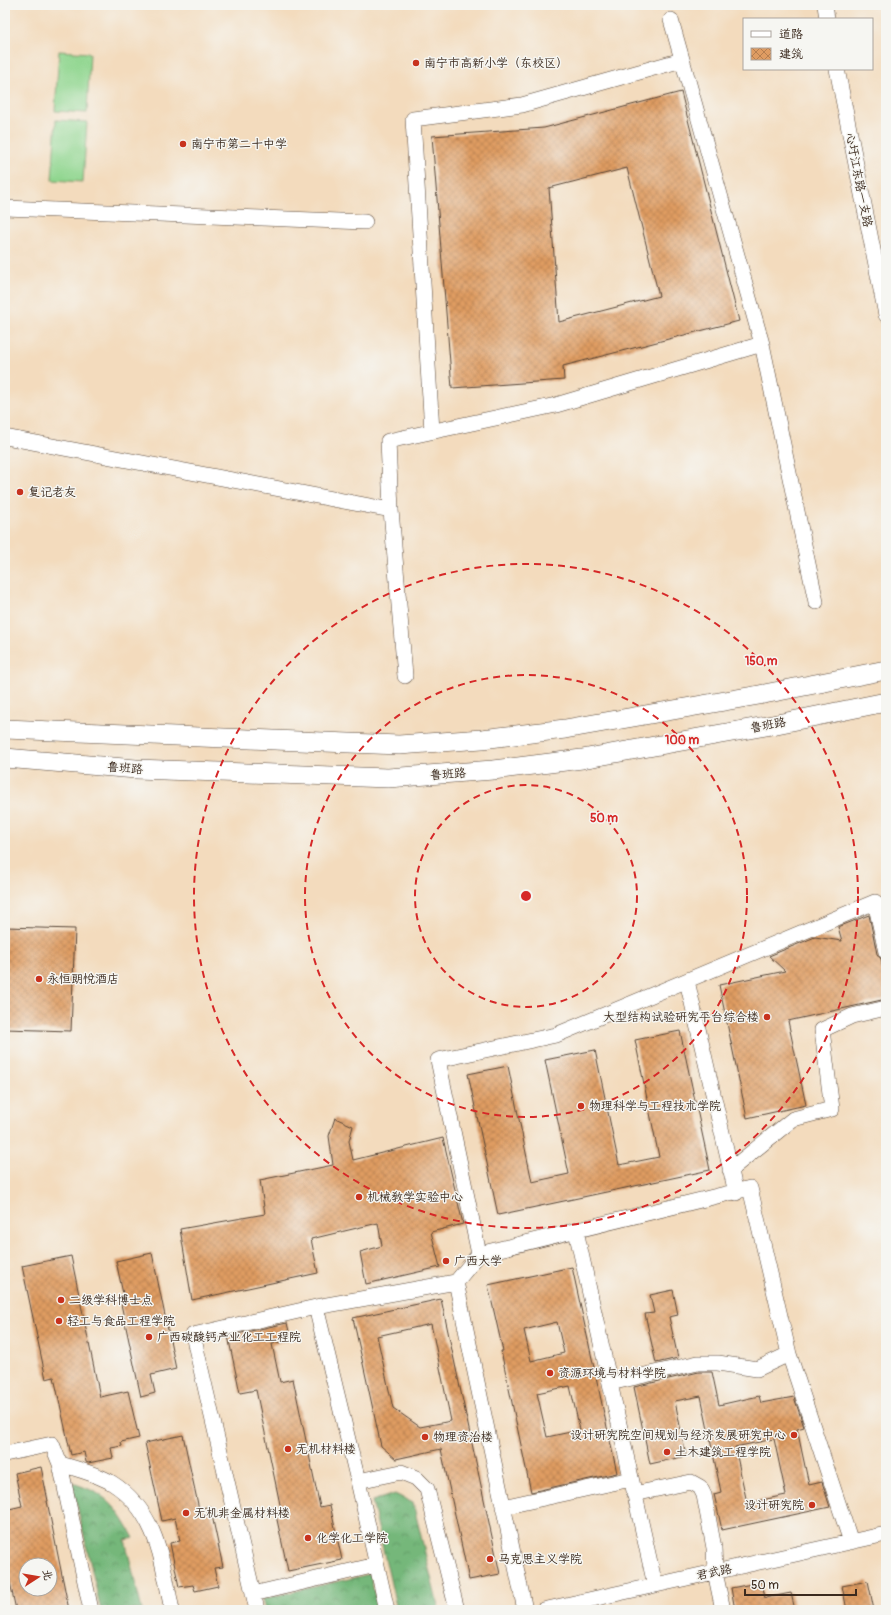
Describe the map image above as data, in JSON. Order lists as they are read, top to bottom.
{
  "streets": {
    "main road": ["鲁班路"],
    "street": ["心圩江东路一支路", "君武路"]
  },
  "places": [
    "南宁市高新小学（东校区）",
    "南宁市第二十中学",
    "复记老友",
    "永恒朗悦酒店",
    "大型结构试验研究平台综合楼",
    "物理科学与工程技术学院",
    "机械教学实验中心",
    "广西大学",
    "二级学科博士点",
    "轻工与食品工程学院",
    "广西碳酸钙产业化工工程院",
    "资源环境与材料学院",
    "设计研究院空间规划与经济发展研究中心",
    "物理资治楼",
    "无机材料楼",
    "土木建筑工程学院",
    "设计研究院",
    "无机非金属材料楼",
    "化学化工学院",
    "马克思主义学院"
  ],
  "legend": ["道路", "建筑"],
  "scale_bar": "50 m",
  "north": "right",
  "rings": ["150 m", "100 m", "50 m"]
}
